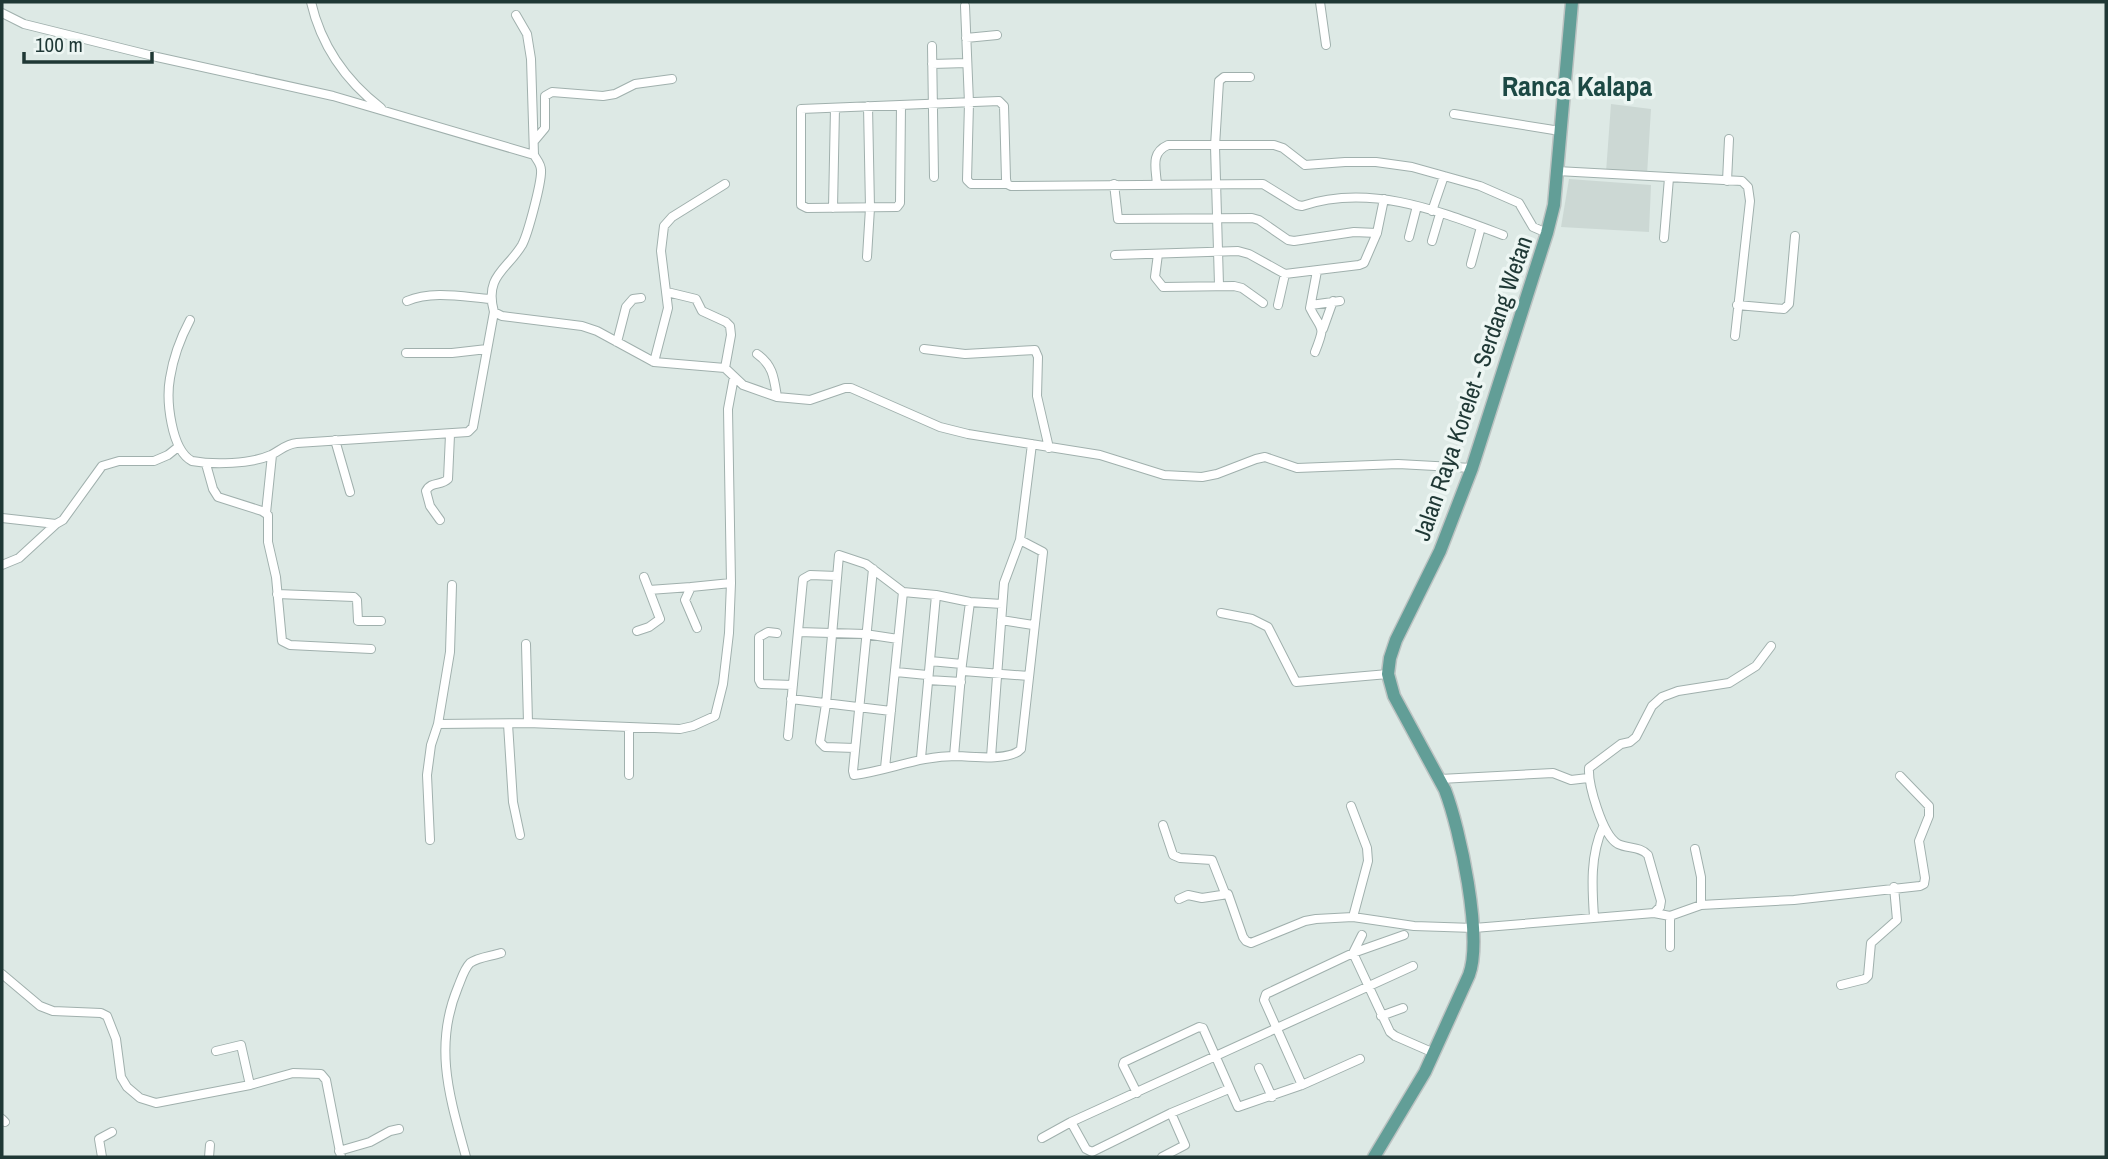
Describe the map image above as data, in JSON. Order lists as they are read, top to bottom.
{
  "streets": {
    "main road": ["Jalan Raya Korelet - Serdang Wetan"]
  },
  "districts": ["Ranca Kalapa"],
  "scale_bar": "100 m"
}
